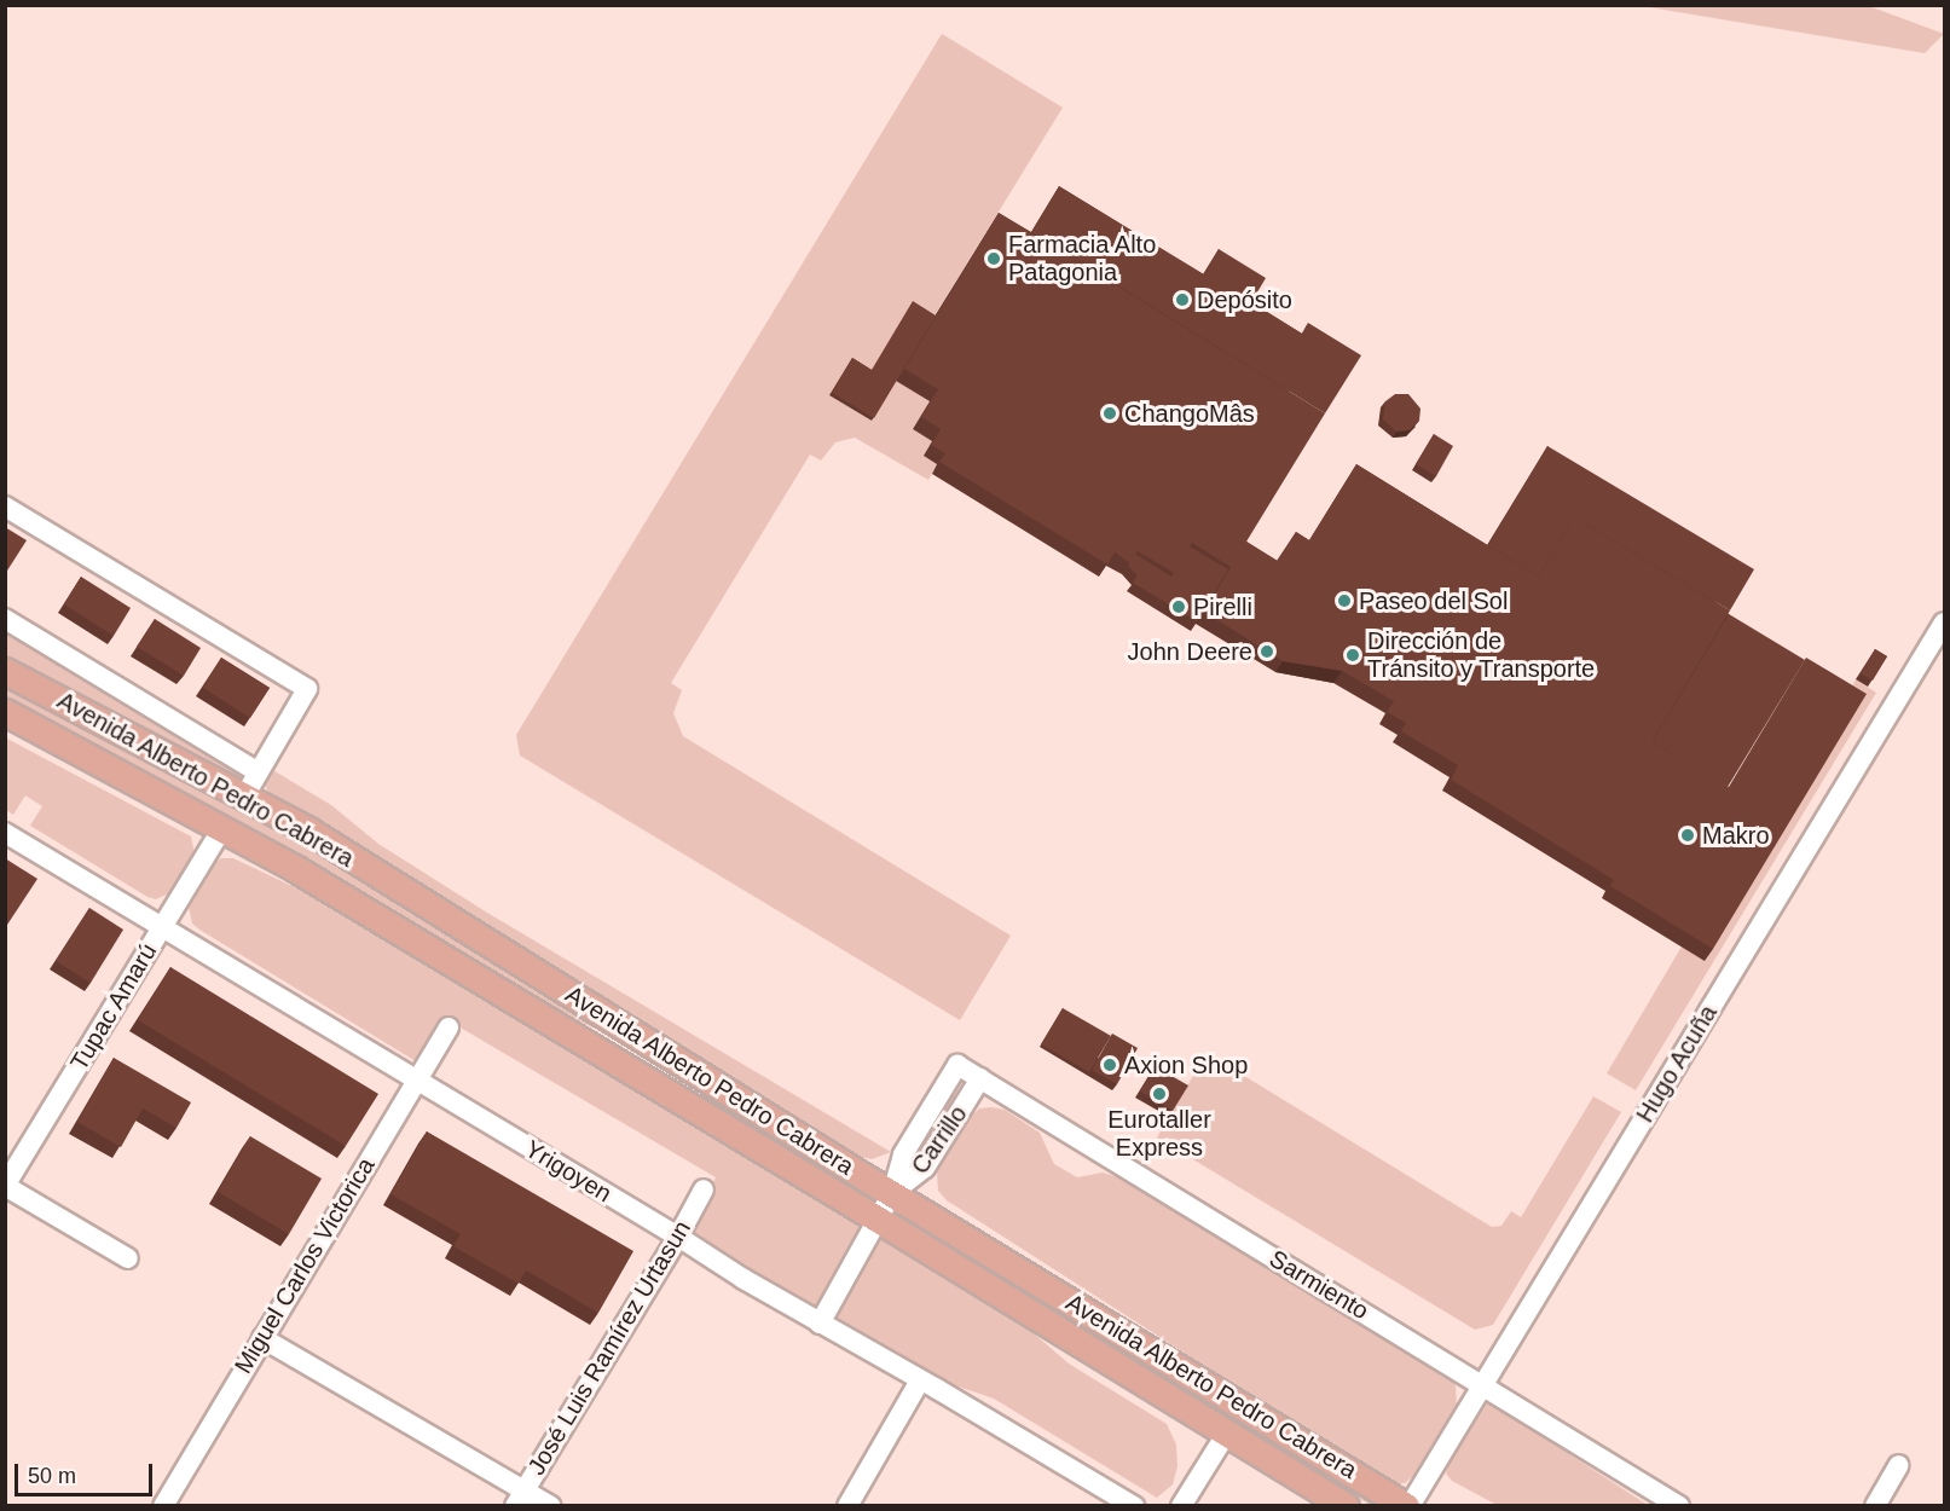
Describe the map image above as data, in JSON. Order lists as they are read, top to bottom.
{
  "streets": {
    "main road": ["Avenida Alberto Pedro Cabrera"],
    "street": [
      "Tupac Amarú",
      "Hugo Acuña",
      "Carrillo",
      "Yrigoyen",
      "Miguel Carlos Victorica",
      "Sarmiento",
      "José Luis Ramírez Urtasun"
    ]
  },
  "crossings": [
    ["Avenida Alberto Pedro Cabrera", "Tupac Amarú"],
    ["Avenida Alberto Pedro Cabrera", "Hugo Acuña"],
    ["Avenida Alberto Pedro Cabrera", "Carrillo"],
    ["Tupac Amarú", "Yrigoyen"],
    ["Hugo Acuña", "Sarmiento"],
    ["Carrillo", "Yrigoyen"],
    ["Carrillo", "Sarmiento"],
    ["Yrigoyen", "Miguel Carlos Victorica"],
    ["Yrigoyen", "José Luis Ramírez Urtasun"]
  ],
  "places": [
    "Farmacia Alto Patagonia",
    "Depósito",
    "ChangoMâs",
    "Paseo del Sol",
    "Pirelli",
    "John Deere",
    "Dirección de Tránsito y Transporte",
    "Makro",
    "Axion Shop",
    "Eurotaller Express"
  ],
  "scale_bar": "50 m"
}
